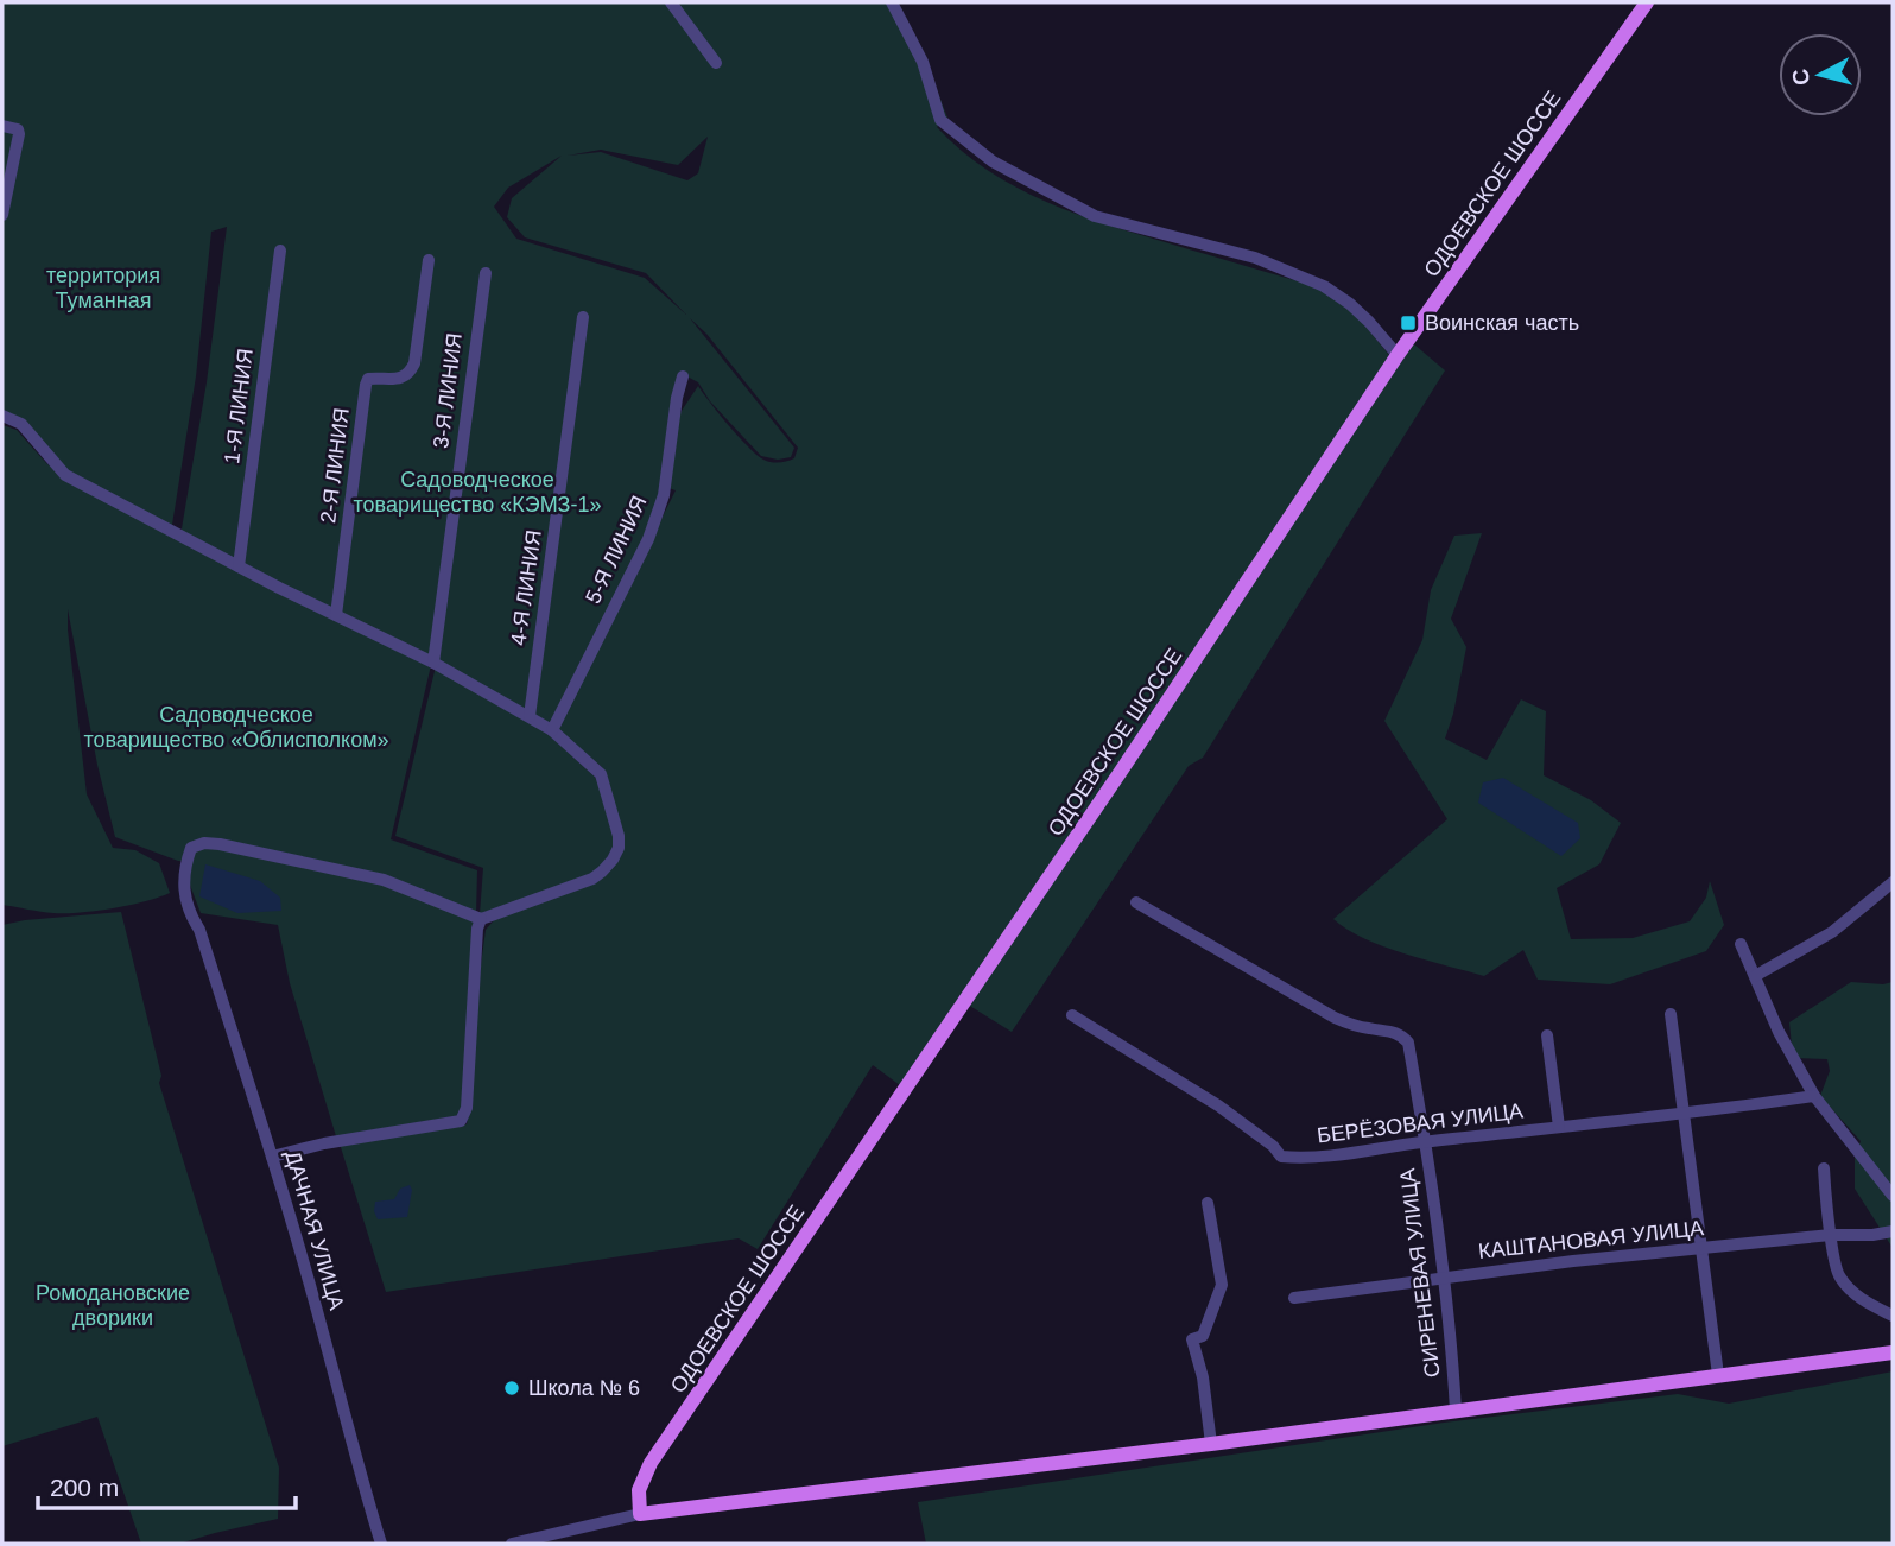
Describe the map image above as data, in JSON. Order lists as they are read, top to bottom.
{
  "streets": {
    "main road": ["ОДОЕВСКОЕ ШОССЕ"],
    "street": [
      "3-Я ЛИНИЯ",
      "1-Я ЛИНИЯ",
      "2-Я ЛИНИЯ",
      "5-Я ЛИНИЯ",
      "4-Я ЛИНИЯ",
      "БЕРЁЗОВАЯ УЛИЦА",
      "ДАЧНАЯ УЛИЦА",
      "КАШТАНОВАЯ УЛИЦА",
      "СИРЕНЕВАЯ УЛИЦА"
    ]
  },
  "crossings": [
    ["БЕРЁЗОВАЯ УЛИЦА", "СИРЕНЕВАЯ УЛИЦА"],
    ["КАШТАНОВАЯ УЛИЦА", "СИРЕНЕВАЯ УЛИЦА"]
  ],
  "parks": [
    "территория Туманная",
    "Садоводческое товарищество «КЭМЗ-1»",
    "Садоводческое товарищество «Облисполком»",
    "Ромодановские дворики"
  ],
  "places": {
    "transit": ["Воинская часть"],
    "other": ["Школа № 6"]
  },
  "scale_bar": "200 m",
  "north": "left"
}
